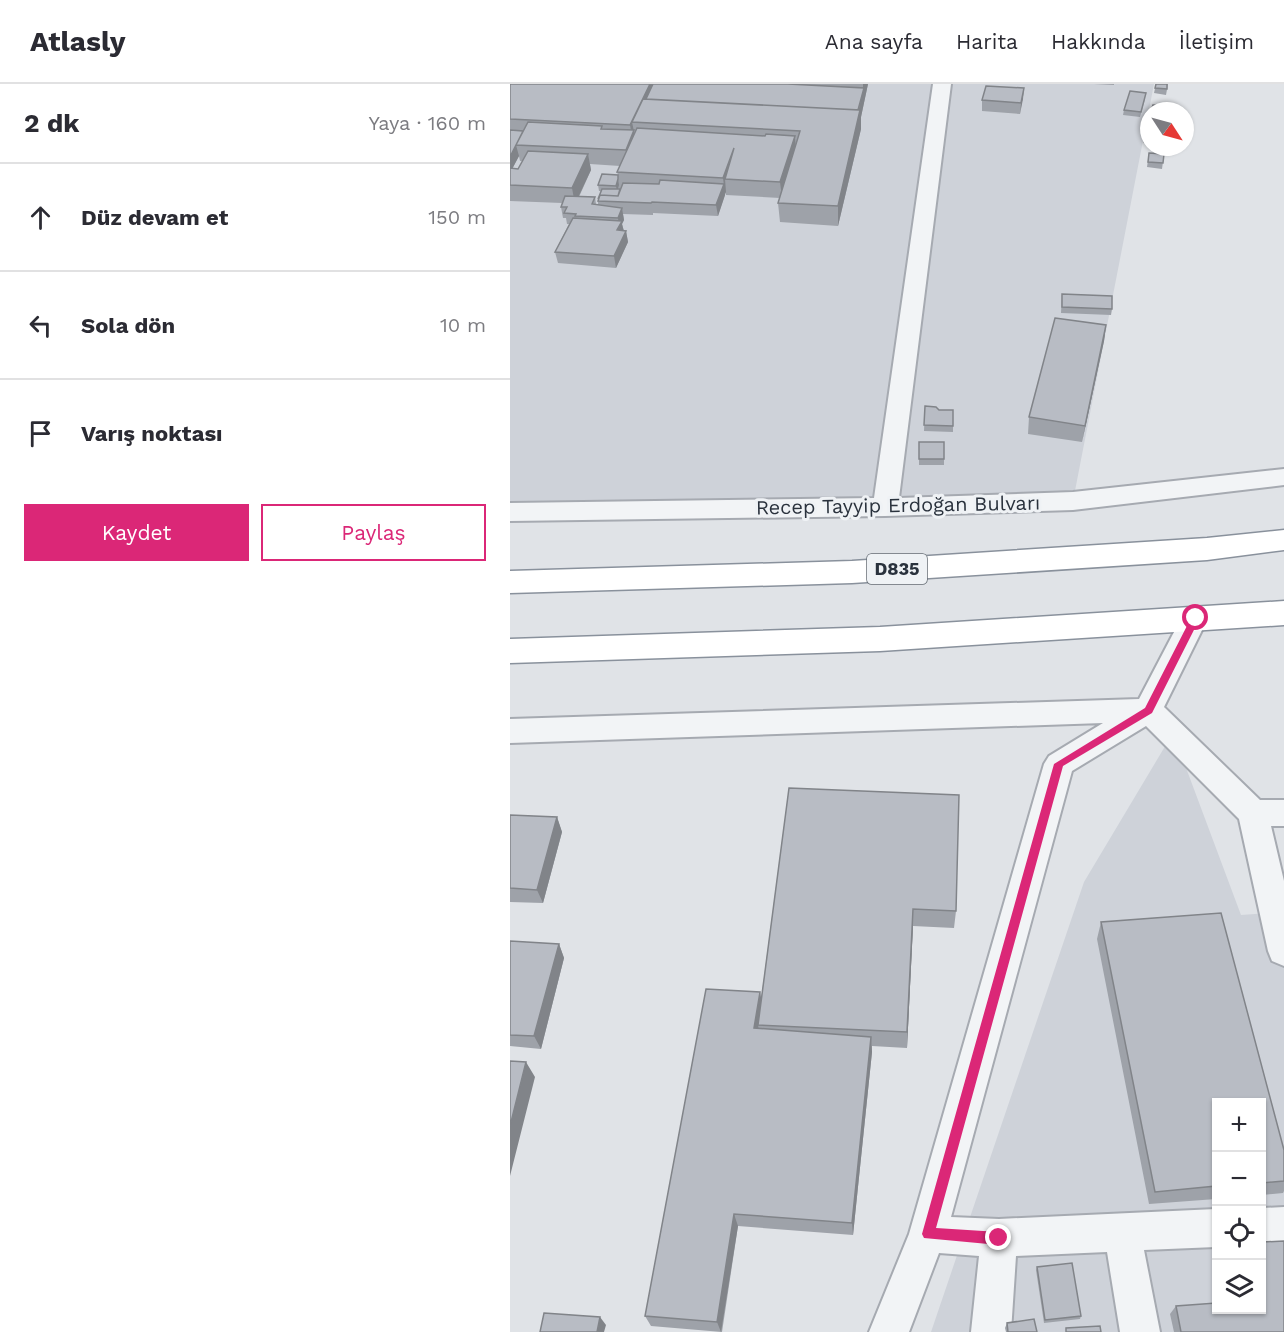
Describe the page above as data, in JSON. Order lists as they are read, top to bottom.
{
  "streets": {
    "highway": ["D835"],
    "street": ["Recep Tayyip Erdoğan Bulvarı"]
  },
  "north": "bottom right",
  "page": {
    "header": "Atlasly",
    "nav": [
      "Ana sayfa",
      "Harita",
      "Hakkında",
      "İletişim"
    ],
    "heading": ["2 dk", "Yaya · 160 m"],
    "list": [
      ["Düz devam et", "150 m"],
      ["Sola dön", "10 m"],
      "Varış noktası"
    ],
    "buttons": ["Kaydet", "Paylaş"],
    "map_buttons": ["+", "−"]
  }
}
